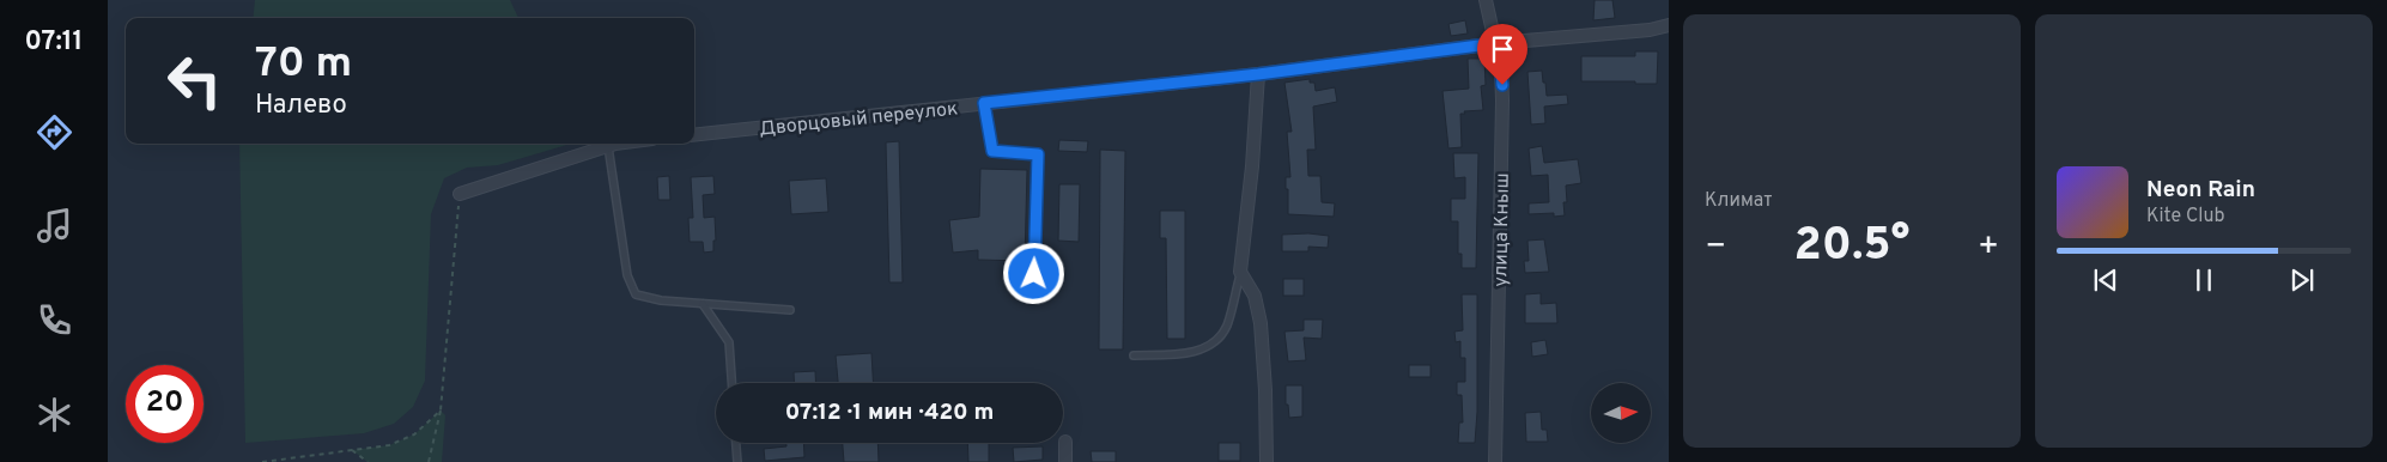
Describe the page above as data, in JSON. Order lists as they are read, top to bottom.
{
  "streets": {
    "street": ["Дворцовый переулок", "улица Кныш"]
  },
  "crossings": [
    ["Дворцовый переулок", "улица Кныш"]
  ],
  "north": "right",
  "page": {
    "tabs": "07:11",
    "tile": "Климат",
    "turn": ["70 m", "Налево"],
    "song": ["Neon Rain", "Kite Club"],
    "heat": ["−", "20.5°", "+"],
    "limit": "20",
    "trip": "07:12 · 1 мин · 420 m"
  }
}
